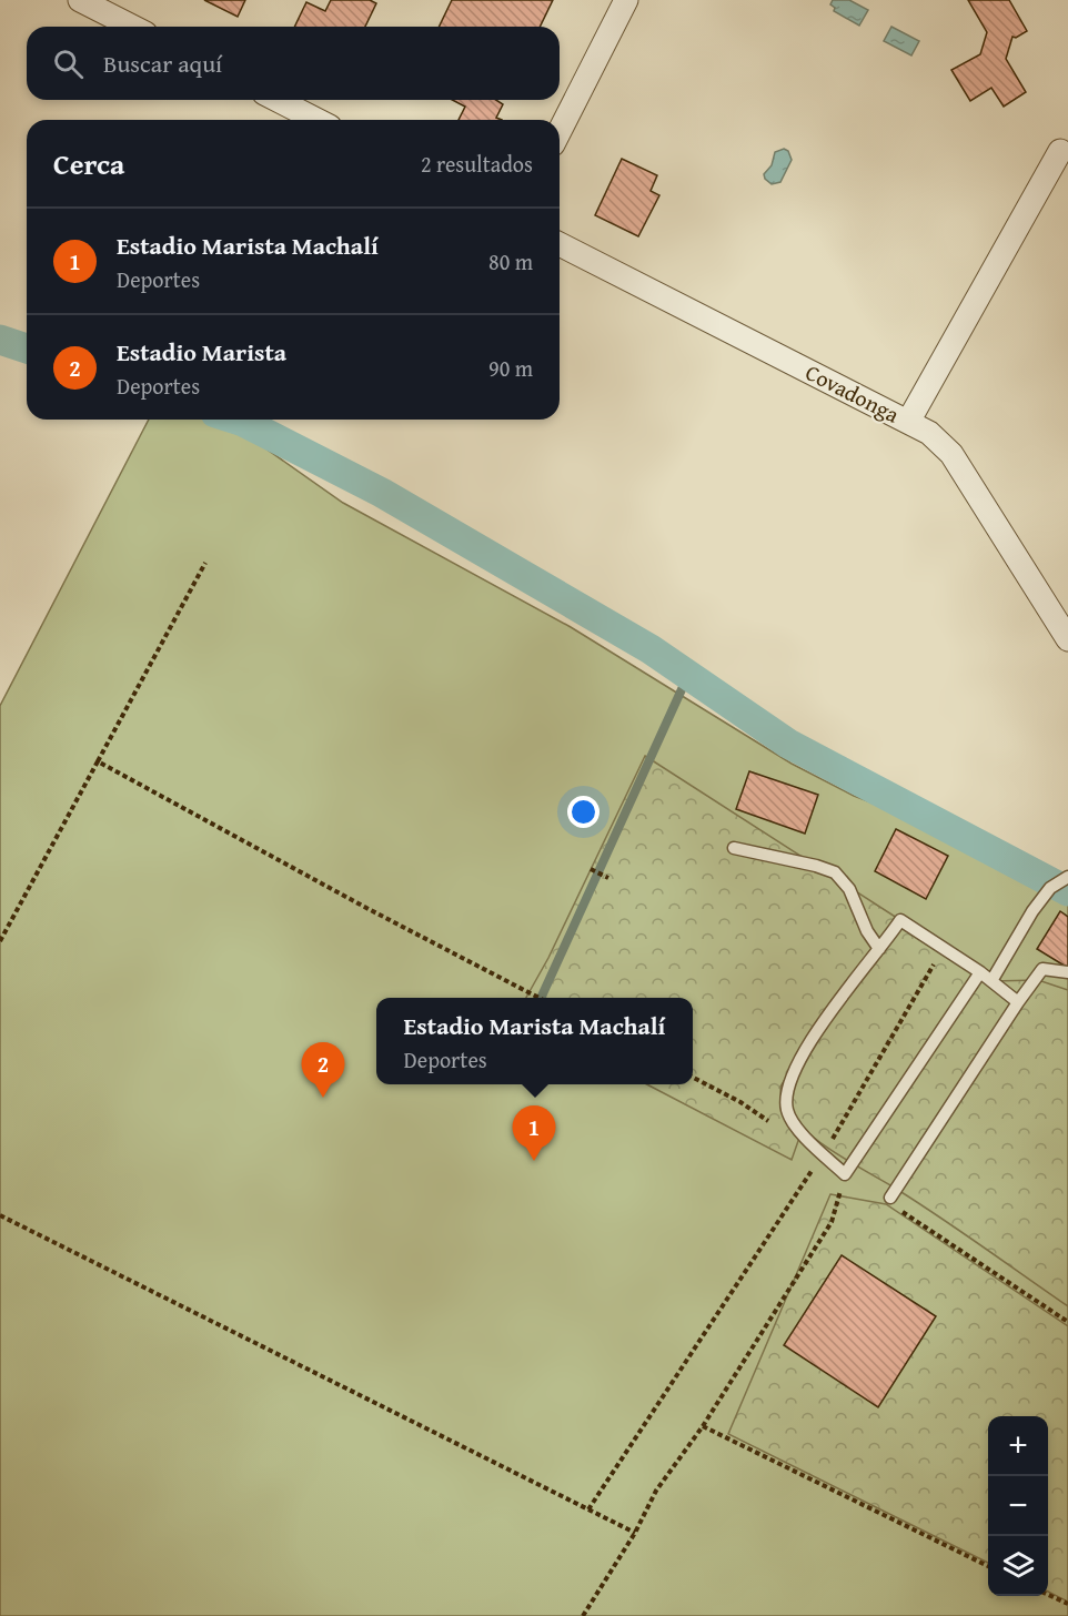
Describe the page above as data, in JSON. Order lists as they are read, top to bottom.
{
  "streets": {
    "street": ["Covadonga"]
  },
  "page": {
    "search": "Buscar aquí",
    "heading": ["Cerca", "2 resultados"],
    "list": [
      {
        "mark": "1",
        "name": "Estadio Marista Machalí",
        "note": "Deportes",
        "value": "80 m"
      },
      {
        "mark": "2",
        "name": "Estadio Marista",
        "note": "Deportes",
        "value": "90 m"
      }
    ],
    "popup": ["Estadio Marista Machalí", "Deportes"],
    "pins": ["2", "1"],
    "map_buttons": ["+", "−"]
  }
}
